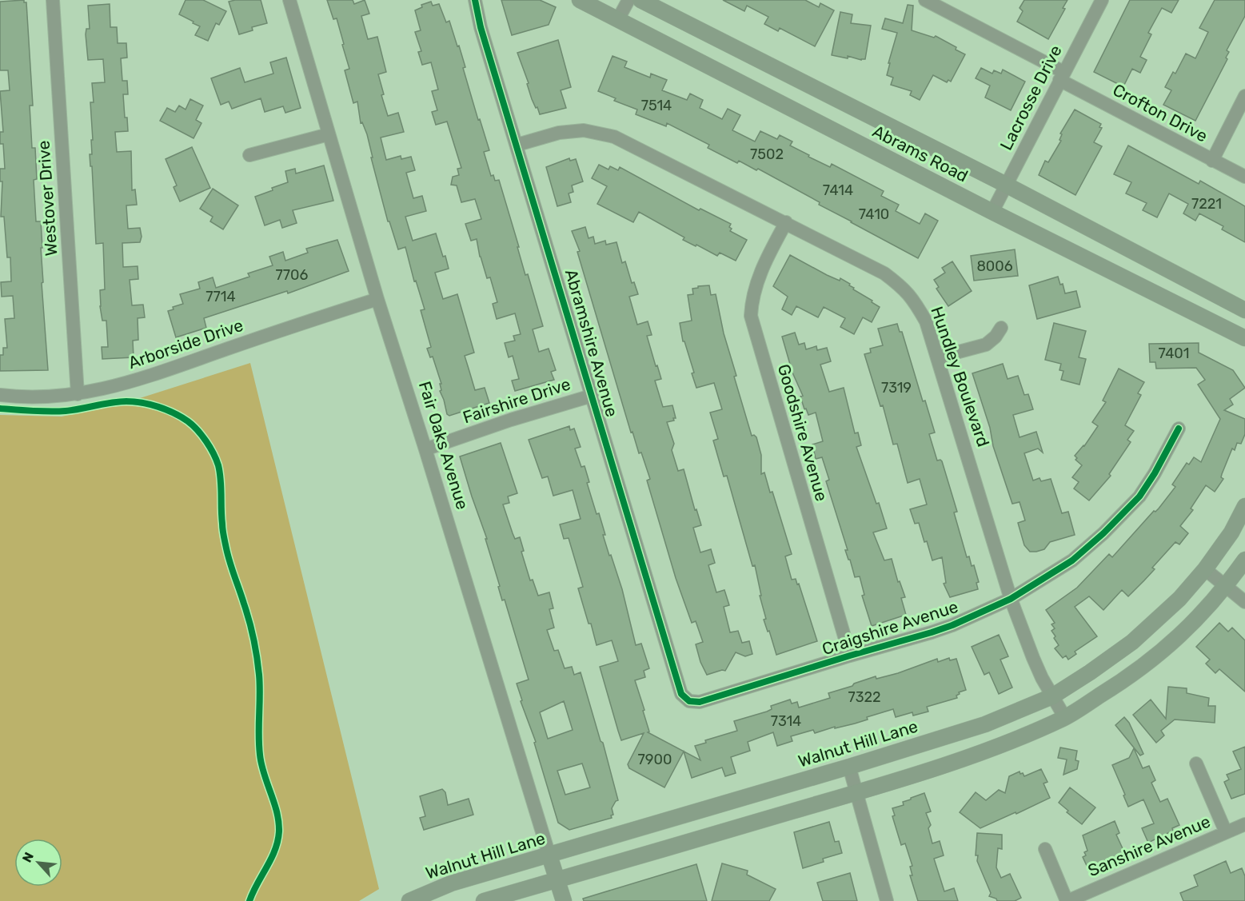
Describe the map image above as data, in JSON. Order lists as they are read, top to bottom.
{
  "streets": {
    "main road": ["Abrams Road", "Fair Oaks Avenue", "Walnut Hill Lane"],
    "street": [
      "Lacrosse Drive",
      "Crofton Drive",
      "Westover Drive",
      "Abramshire Avenue",
      "Arborside Drive",
      "Hundley Boulevard",
      "Fairshire Drive",
      "Goodshire Avenue",
      "Craigshire Avenue",
      "Sanshire Avenue"
    ]
  },
  "crossings": [
    ["Lacrosse Drive", "Crofton Drive"],
    ["Lacrosse Drive", "Abrams Road"],
    ["Westover Drive", "Arborside Drive"],
    ["Abramshire Avenue", "Hundley Boulevard"],
    ["Abramshire Avenue", "Fairshire Drive"],
    ["Abramshire Avenue", "Craigshire Avenue"],
    ["Arborside Drive", "Fair Oaks Avenue"],
    ["Hundley Boulevard", "Goodshire Avenue"],
    ["Hundley Boulevard", "Craigshire Avenue"],
    ["Hundley Boulevard", "Walnut Hill Lane"],
    ["Fairshire Drive", "Fair Oaks Avenue"],
    ["Goodshire Avenue", "Craigshire Avenue"],
    ["Fair Oaks Avenue", "Walnut Hill Lane"]
  ],
  "house_numbers": [
    "7514",
    "7502",
    "7414",
    "7221",
    "7410",
    "8006",
    "7706",
    "7714",
    "7401",
    "7319",
    "7322",
    "7314",
    "7900"
  ],
  "north": "top left"
}
